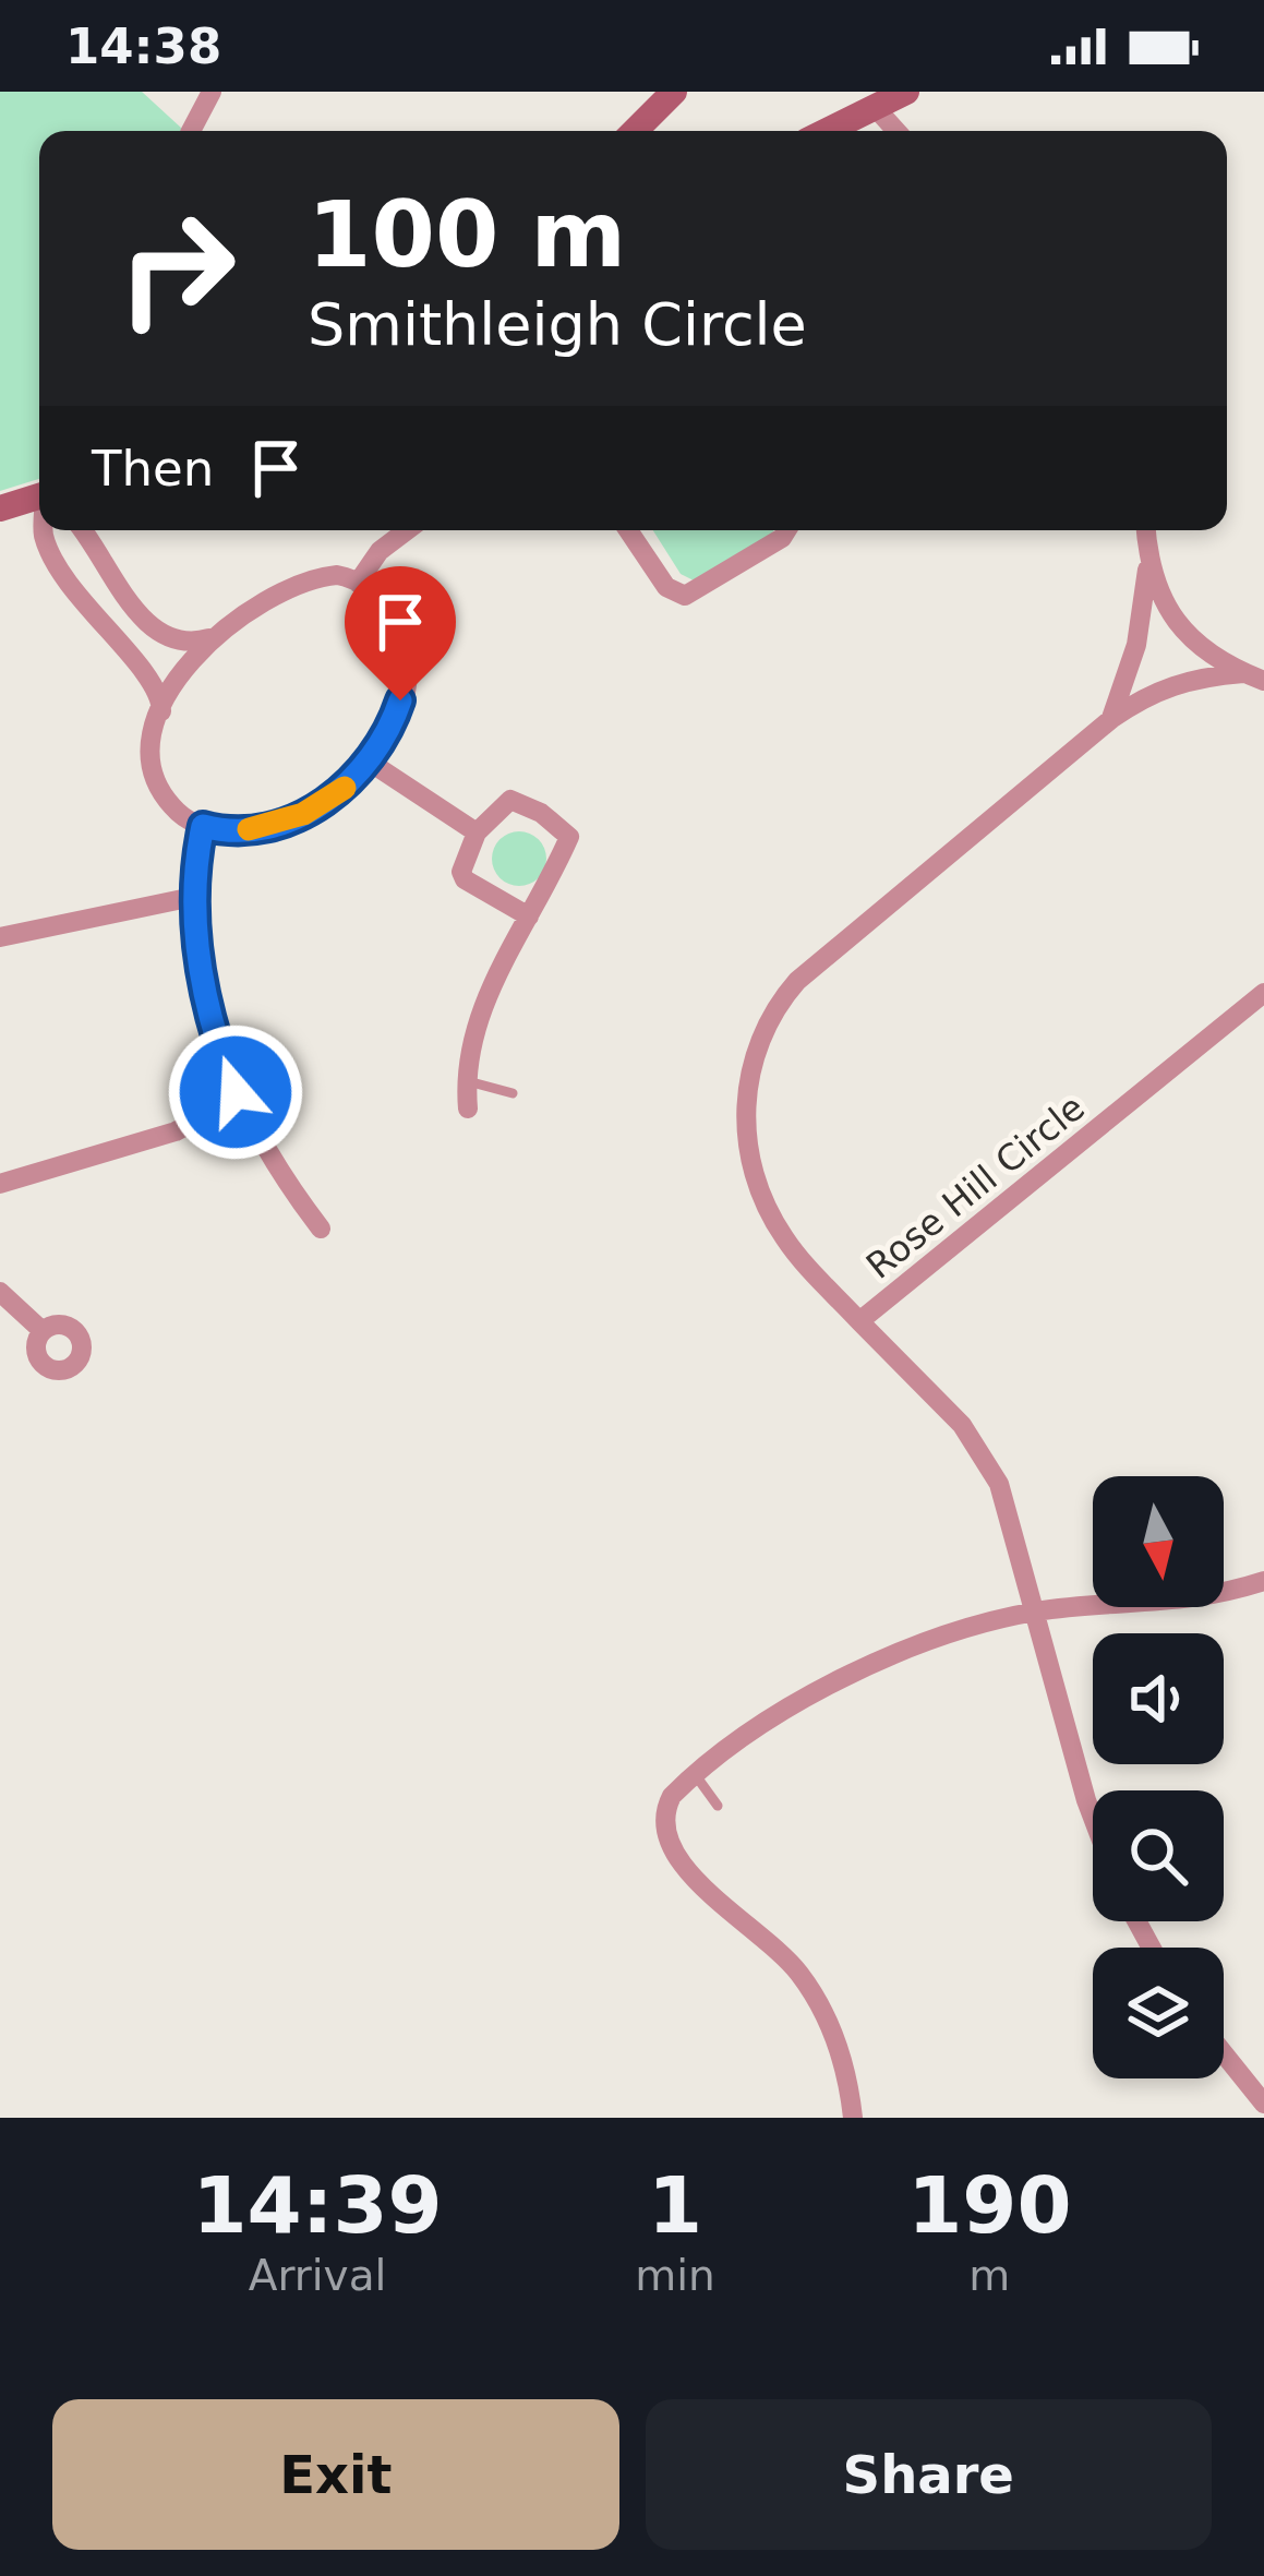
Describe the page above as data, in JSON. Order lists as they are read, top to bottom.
{
  "streets": {
    "street": ["Rose Hill Circle"]
  },
  "north": "bottom",
  "page": {
    "status": "14:38",
    "turn": ["100 m", "Smithleigh Circle"],
    "then": "Then",
    "eta": [
      "14:39",
      "Arrival",
      "1",
      "min",
      "190",
      "m"
    ],
    "buttons": ["Exit", "Share"]
  }
}
